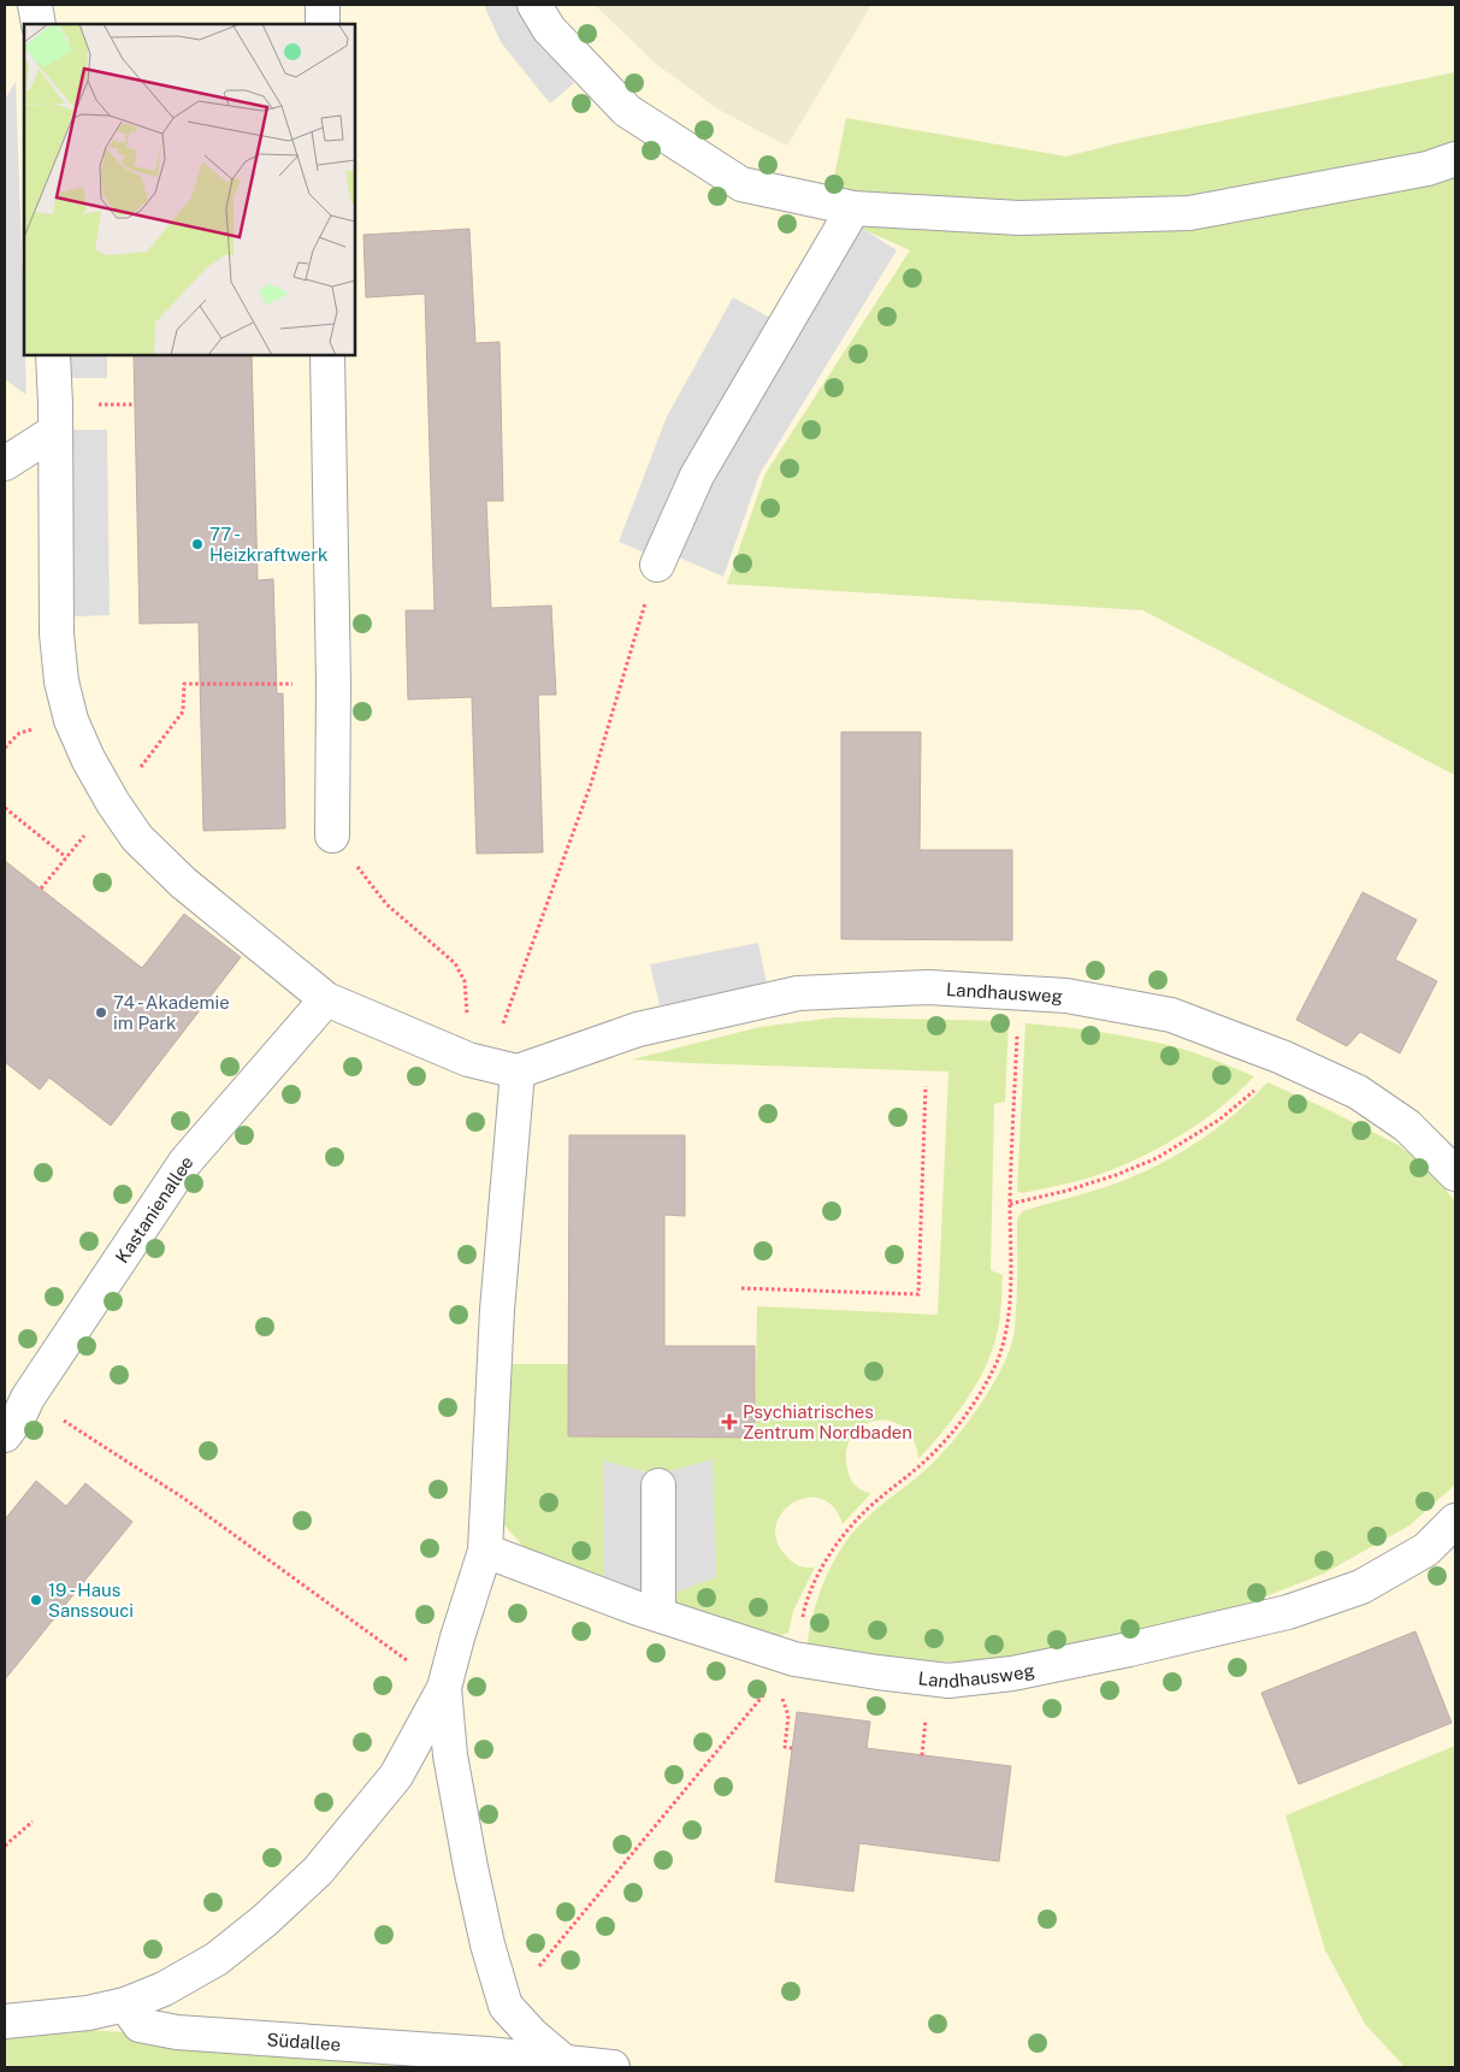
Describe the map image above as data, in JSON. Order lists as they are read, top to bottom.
{
  "streets": {
    "lane": ["Landhausweg", "Kastanienallee", "Südallee"]
  },
  "places": {
    "other": ["77 - Heizkraftwerk", "74 - Akademie im Park", "19 - Haus Sanssouci"],
    "health": ["Psychiatrisches Zentrum Nordbaden"]
  }
}
